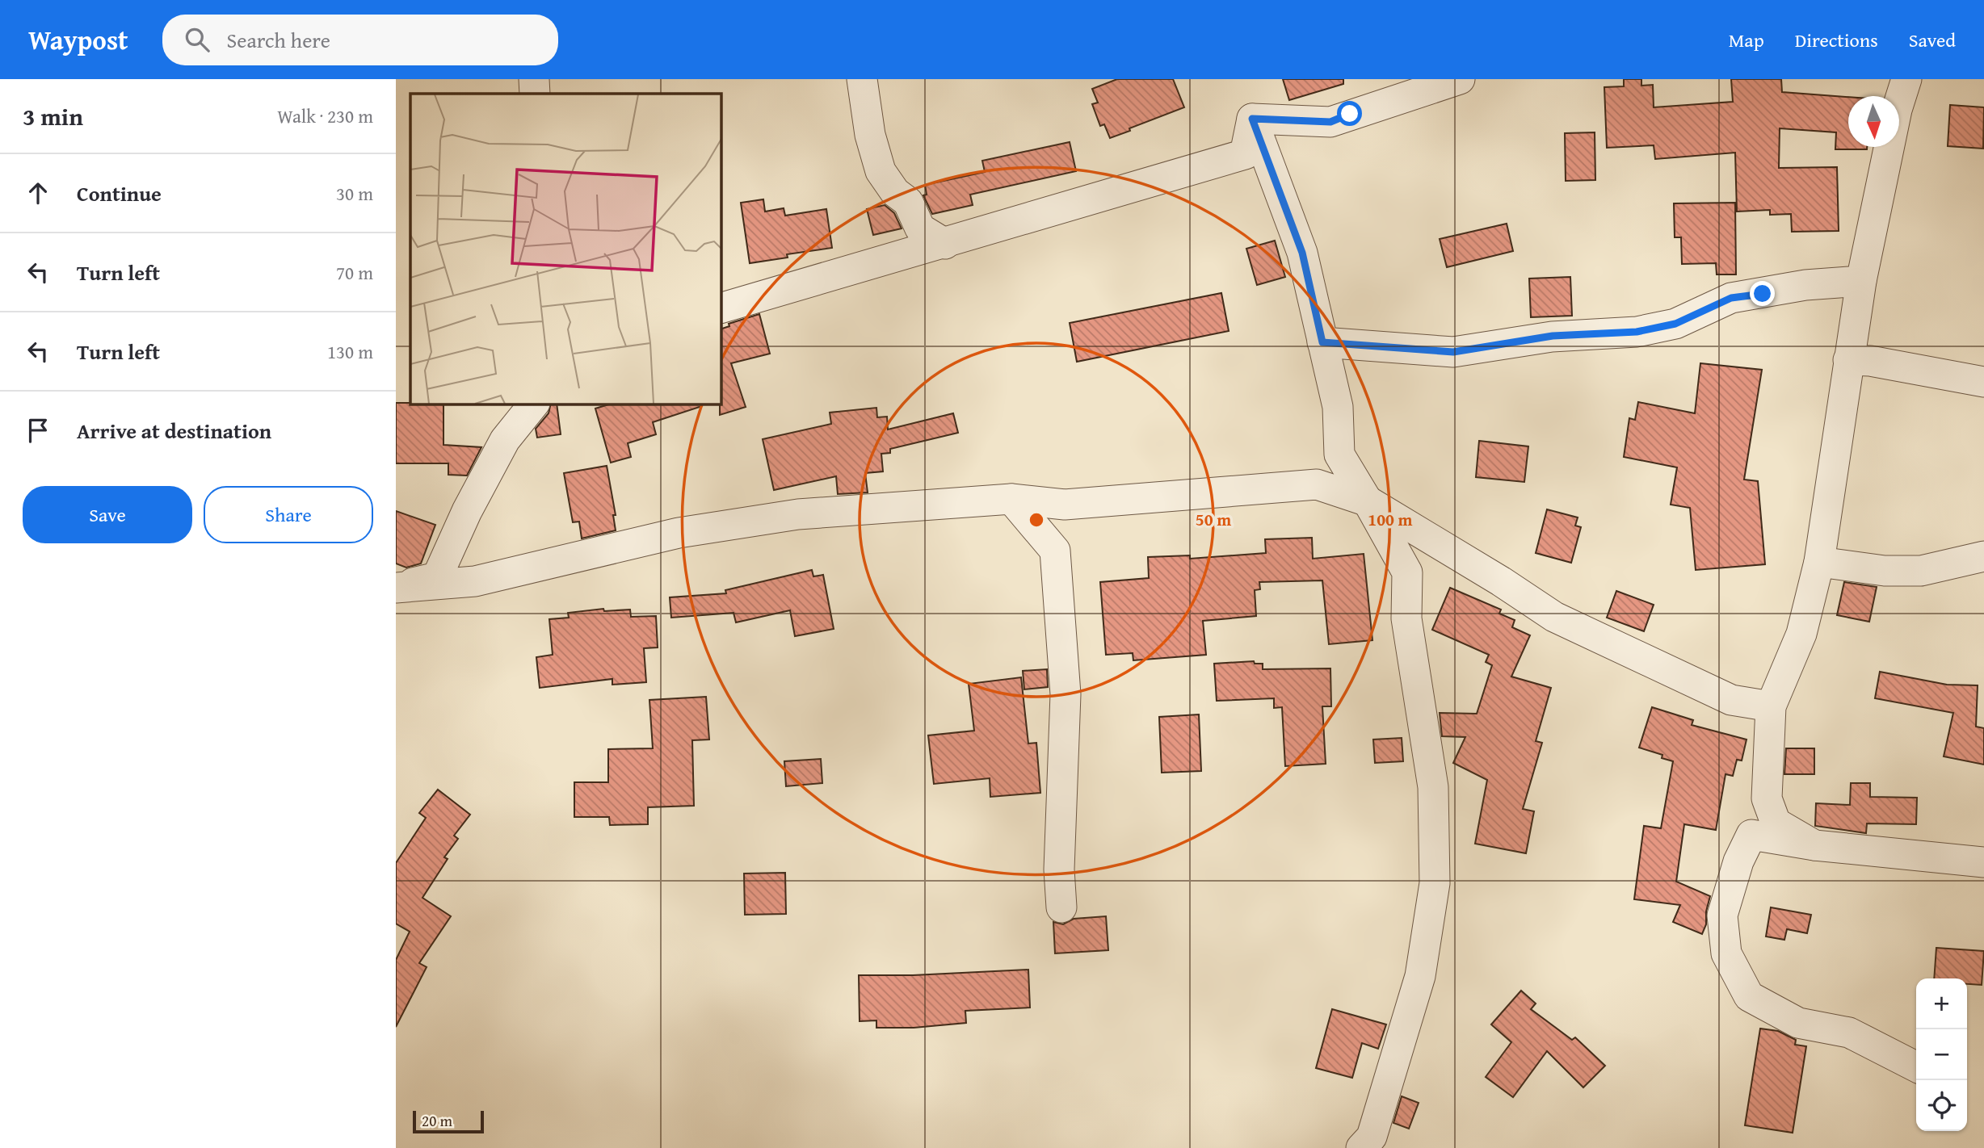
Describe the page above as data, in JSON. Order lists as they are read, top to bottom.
{
  "scale_bar": "20 m",
  "north": "bottom",
  "page": {
    "header": "Waypost",
    "search": "Search here",
    "nav": ["Map", "Directions", "Saved"],
    "heading": ["3 min", "Walk · 230 m"],
    "list": [
      ["Continue", "30 m"],
      ["Turn left", "70 m"],
      ["Turn left", "130 m"],
      "Arrive at destination"
    ],
    "buttons": ["Save", "Share"],
    "map_buttons": ["+", "−"],
    "scale": "20 m"
  },
  "rings": ["50 m", "100 m"]
}
